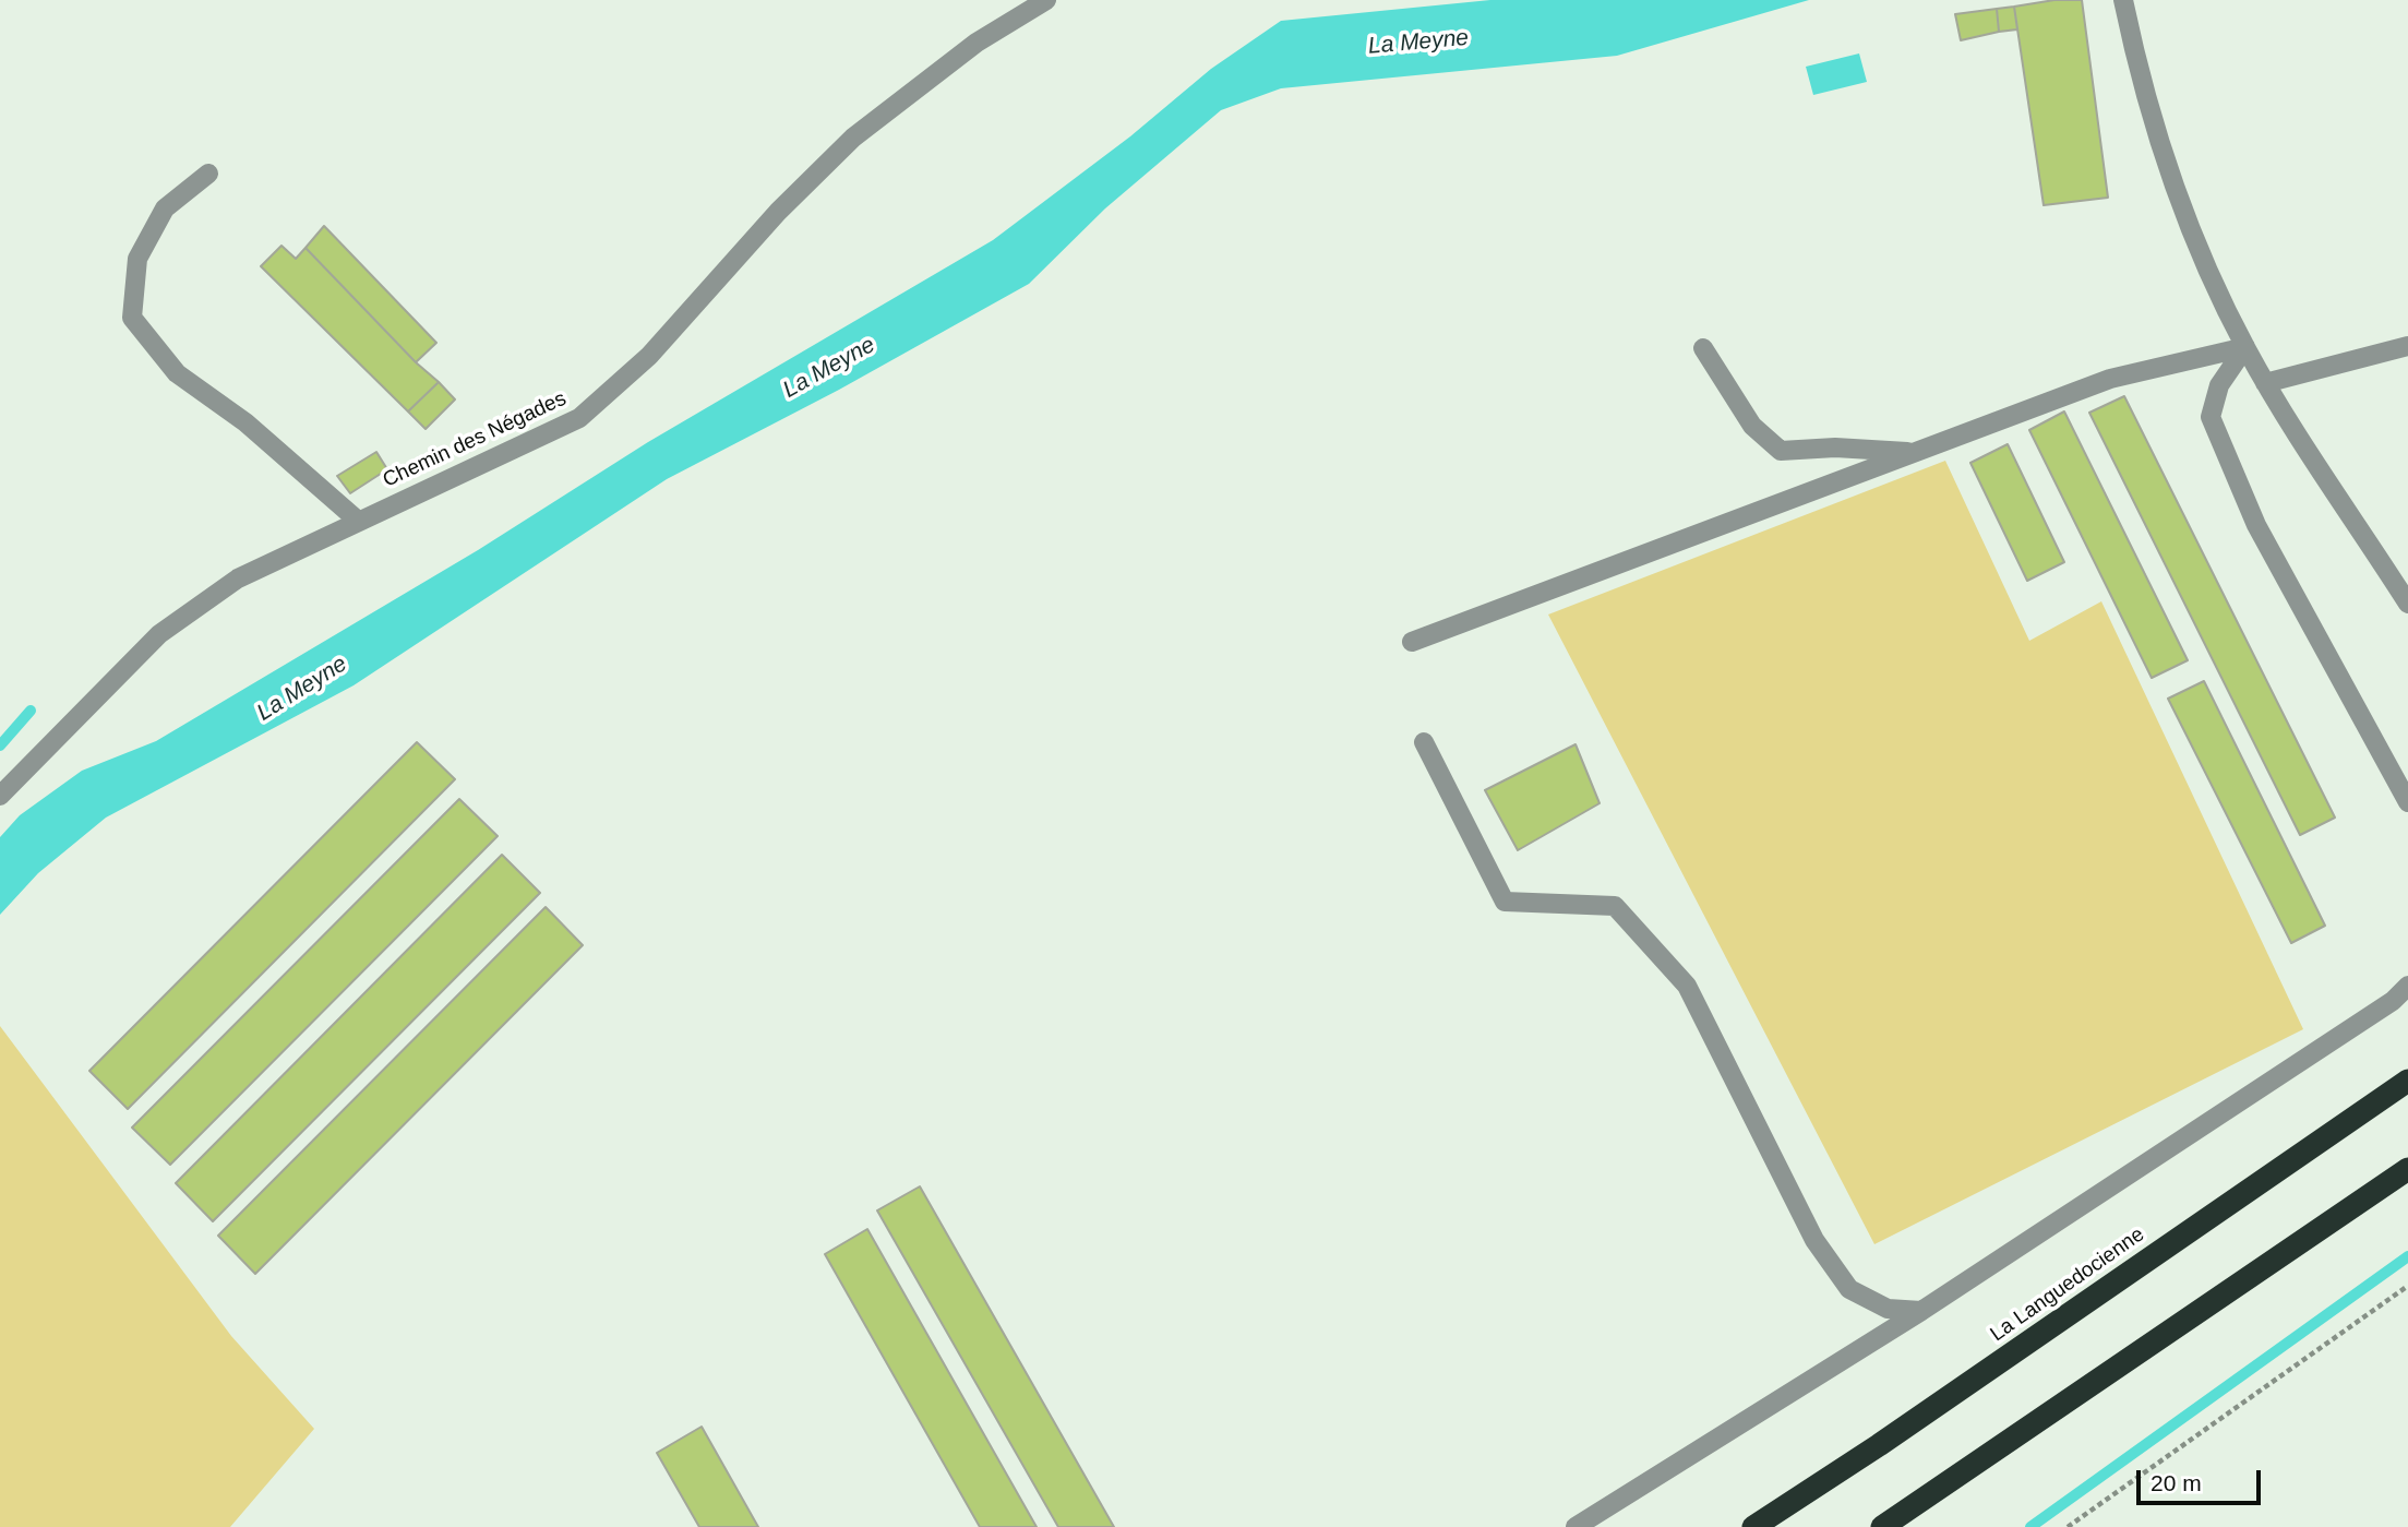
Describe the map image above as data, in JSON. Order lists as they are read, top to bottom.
{
  "streets": {
    "highway": ["La Languedocienne"],
    "street": ["Chemin des Négades"]
  },
  "water": ["La Meyne"],
  "scale_bar": "20 m"
}
